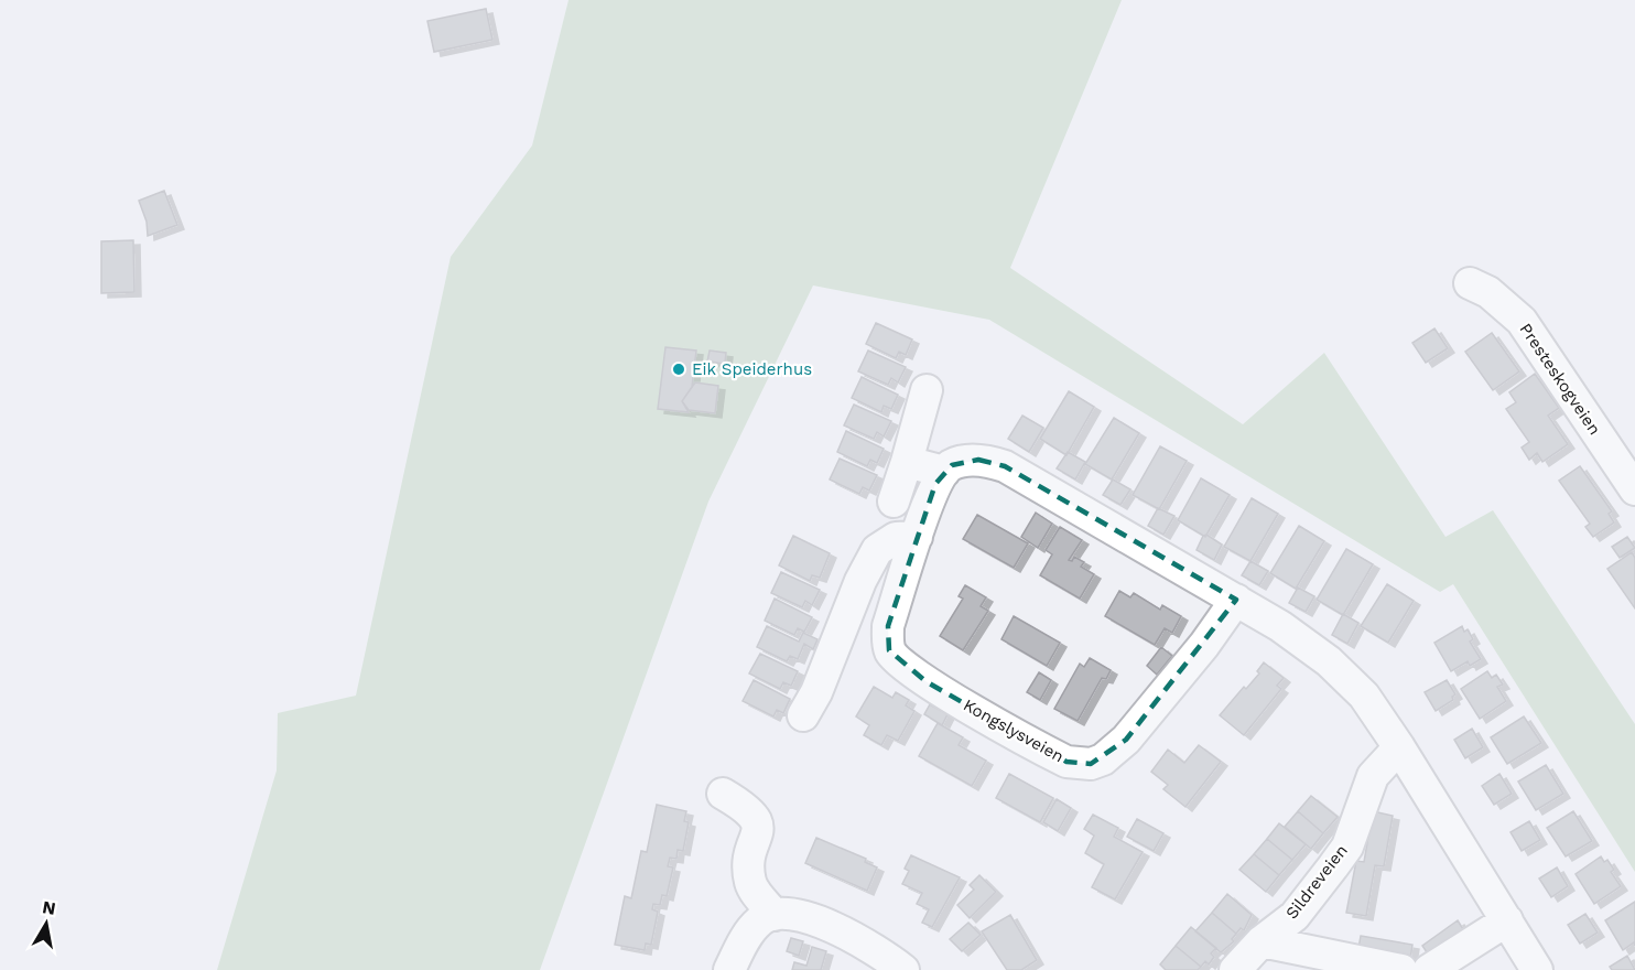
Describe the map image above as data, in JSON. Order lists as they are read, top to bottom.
{
  "streets": {
    "street": ["Presteskogveien", "Kongslysveien", "Sildreveien"]
  },
  "places": ["Eik Speiderhus"],
  "north": "top"
}
